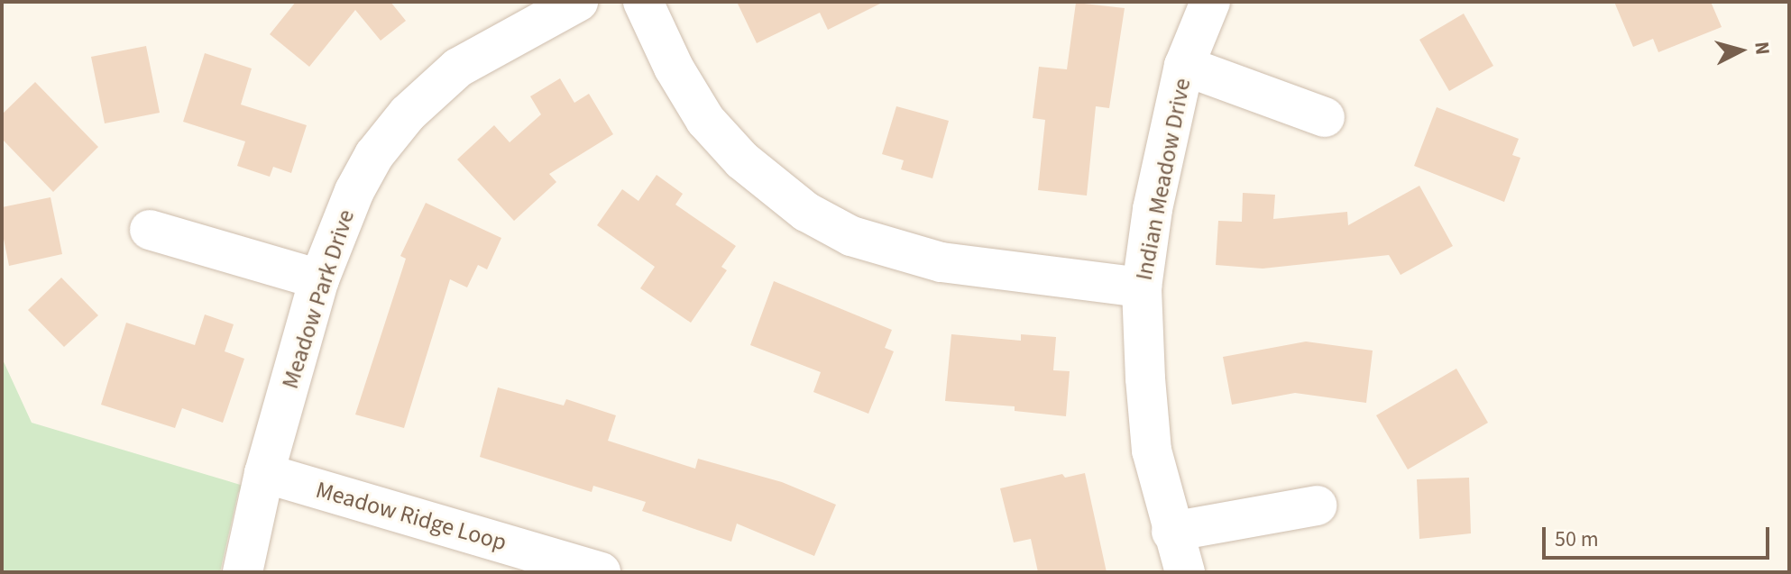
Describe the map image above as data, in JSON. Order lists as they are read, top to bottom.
{
  "streets": {
    "street": ["Indian Meadow Drive", "Meadow Park Drive", "Meadow Ridge Loop"]
  },
  "crossings": [
    ["Meadow Park Drive", "Meadow Ridge Loop"]
  ],
  "scale_bar": "50 m",
  "north": "right"
}
